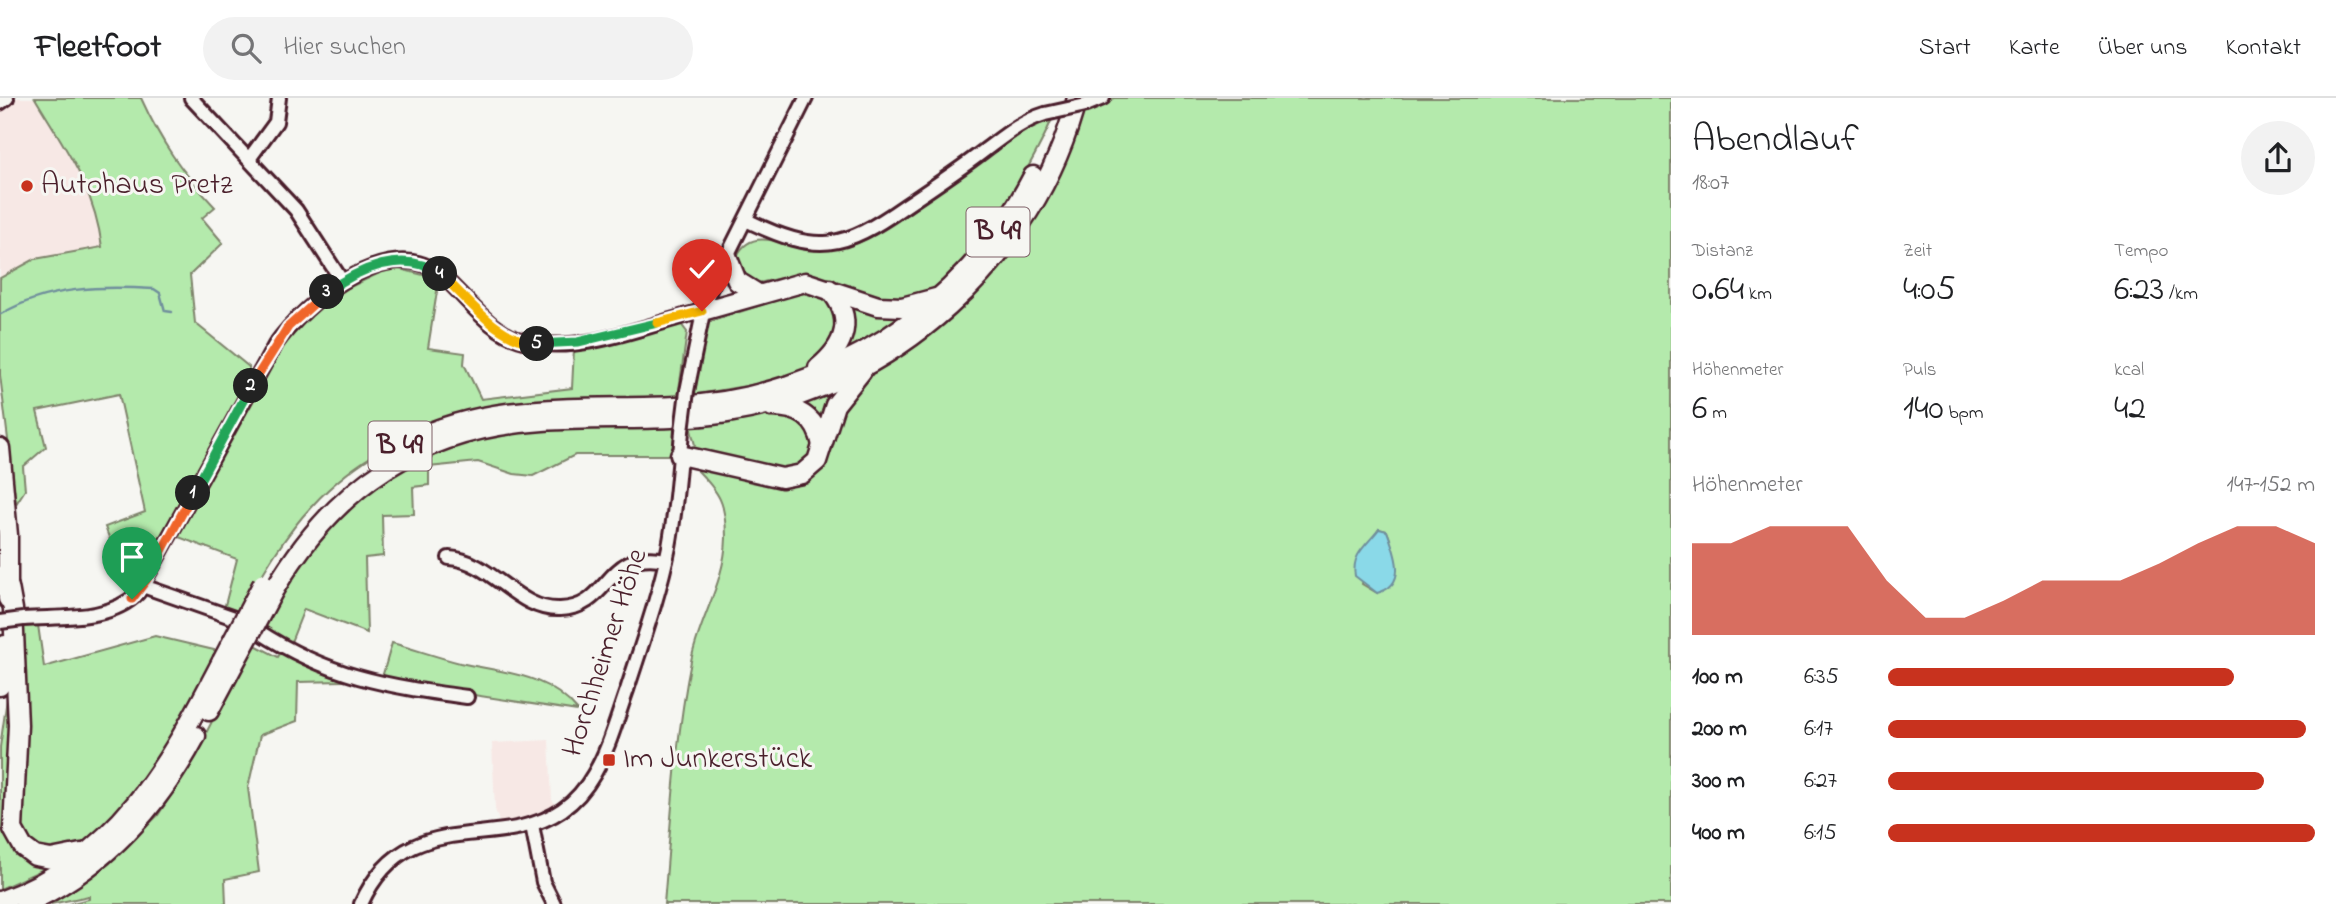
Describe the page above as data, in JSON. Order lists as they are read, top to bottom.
{
  "streets": {
    "highway": ["B 49"],
    "street": ["Horchheimer Höhe"]
  },
  "places": {
    "other": ["Autohaus Pretz"],
    "transit": ["Im Junkerstück"]
  },
  "page": {
    "header": "Fleetfoot",
    "search": "Hier suchen",
    "nav": [
      "Start",
      "Karte",
      "Über uns",
      "Kontakt"
    ],
    "heading": ["Abendlauf", "18:07"],
    "stats": [
      ["Distanz", "0.64 km"],
      ["Zeit", "4:05"],
      ["Tempo", "6:23 /km"],
      ["Höhenmeter", "6 m"],
      ["Puls", "140 bpm"],
      ["kcal", "42"]
    ],
    "pins": [
      "4",
      "3",
      "5",
      "2",
      "1"
    ],
    "chart": ["Höhenmeter", "147–152 m"],
    "list": [
      {
        "name": "100 m",
        "note": "6:35"
      },
      {
        "name": "200 m",
        "note": "6:17"
      },
      {
        "name": "300 m",
        "note": "6:27"
      },
      {
        "name": "400 m",
        "note": "6:15"
      }
    ]
  }
}
